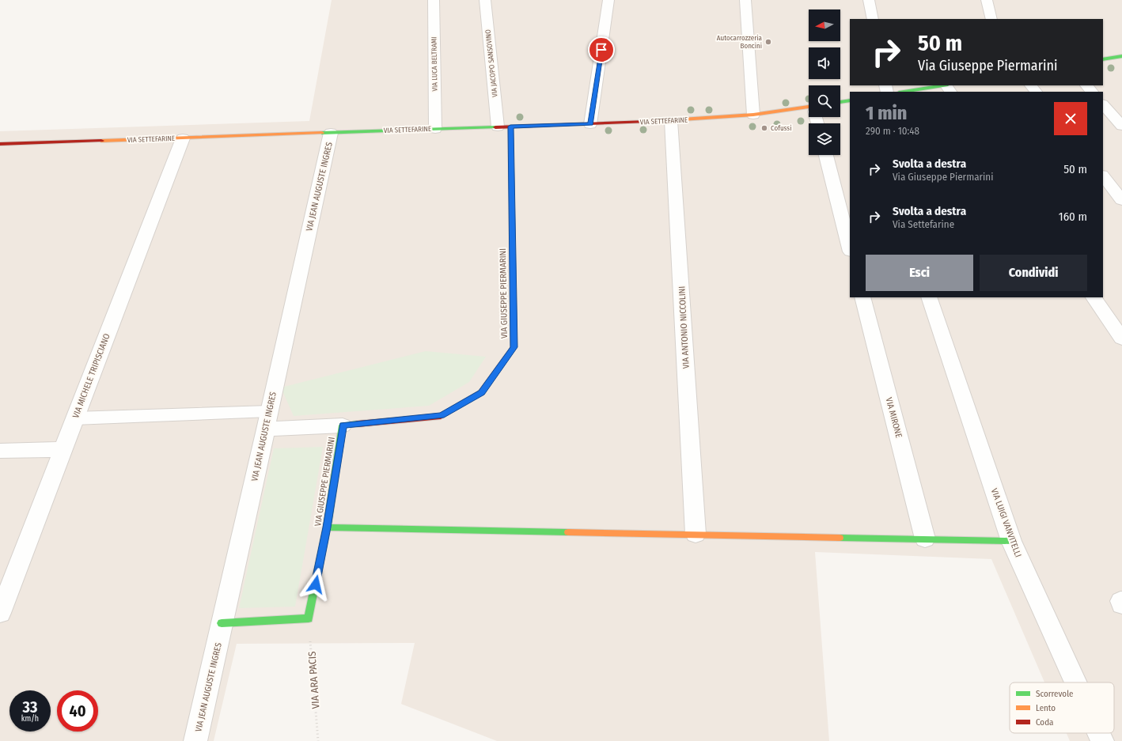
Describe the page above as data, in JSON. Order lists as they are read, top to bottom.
{
  "streets": {
    "street": [
      "VIA JACOPO SANSOVINO",
      "VIA LUCA BELTRAMI",
      "VIA SETTEFARINE",
      "VIA JEAN AUGUSTE INGRES",
      "VIA GIUSEPPE PIERMARINI",
      "VIA ANTONIO NICCOLINI",
      "VIA MICHELE TRIPISCIANO",
      "VIA MIRONE",
      "VIA LUIGI VANVITELLI"
    ],
    "path": ["VIA ARA PACIS"]
  },
  "crossings": [
    ["VIA JACOPO SANSOVINO", "VIA SETTEFARINE"],
    ["VIA LUCA BELTRAMI", "VIA SETTEFARINE"],
    ["VIA SETTEFARINE", "VIA JEAN AUGUSTE INGRES"],
    ["VIA SETTEFARINE", "VIA GIUSEPPE PIERMARINI"],
    ["VIA SETTEFARINE", "VIA ANTONIO NICCOLINI"],
    ["VIA SETTEFARINE", "VIA MICHELE TRIPISCIANO"],
    ["VIA GIUSEPPE PIERMARINI", "VIA ARA PACIS"]
  ],
  "places": ["Autocarrozzeria Boncini", "Cofussi"],
  "legend": ["Scorrevole", "Lento", "Coda"],
  "north": "left",
  "page": {
    "turn": ["50 m", "Via Giuseppe Piermarini"],
    "heading": ["1 min", "290 m · 10:48"],
    "list": [
      {
        "name": "Svolta a destra",
        "note": "Via Giuseppe Piermarini",
        "value": "50 m"
      },
      {
        "name": "Svolta a destra",
        "note": "Via Settefarine",
        "value": "160 m"
      }
    ],
    "buttons": ["Esci", "Condividi"],
    "speed": "33 km/h",
    "limit": "40"
  }
}
